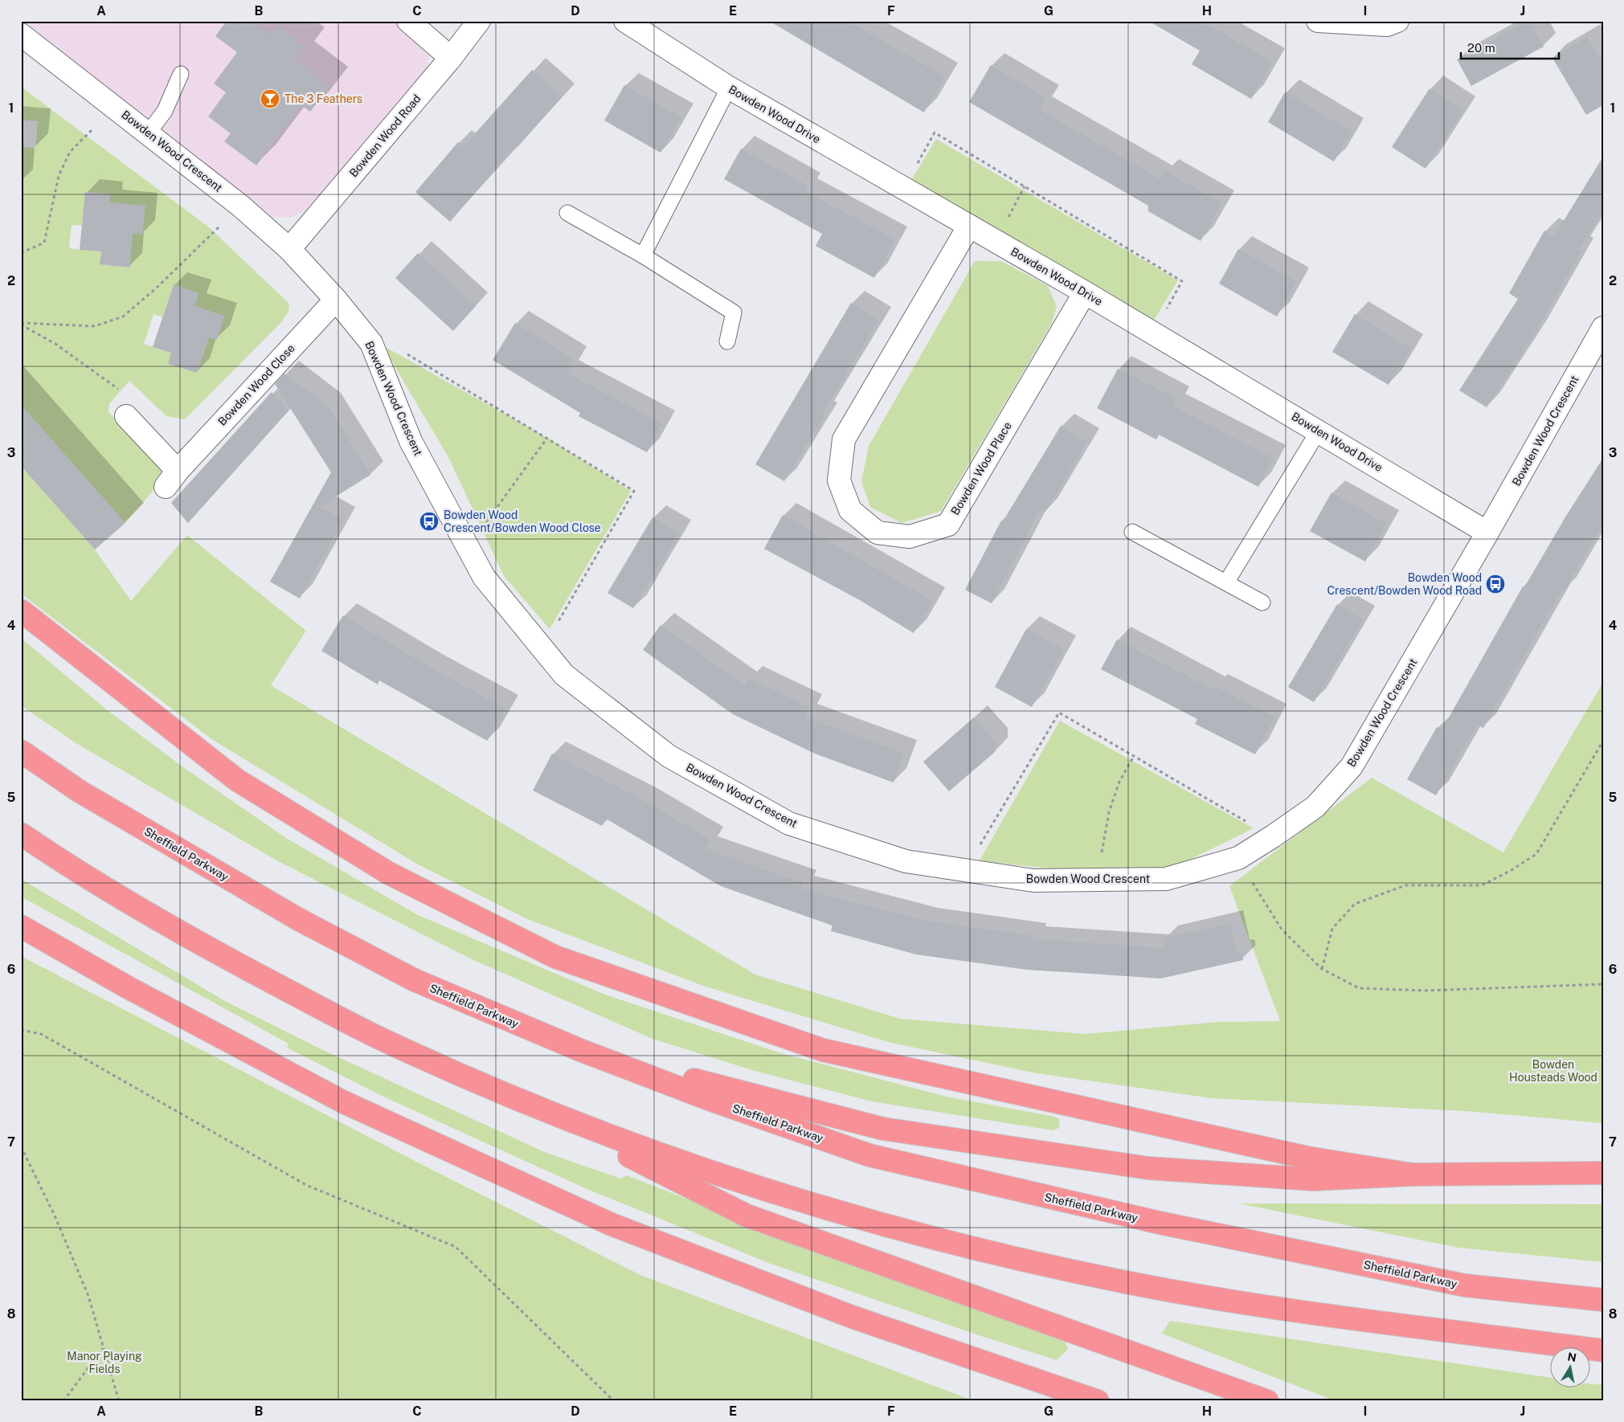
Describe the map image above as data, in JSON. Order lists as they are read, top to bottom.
{
  "streets": {
    "highway": ["Sheffield Parkway"],
    "street": [
      "Bowden Wood Drive",
      "Bowden Wood Road",
      "Bowden Wood Crescent",
      "Bowden Wood Close",
      "Bowden Wood Place"
    ]
  },
  "crossings": [
    ["Bowden Wood Drive", "Bowden Wood Crescent"],
    ["Bowden Wood Drive", "Bowden Wood Place"],
    ["Bowden Wood Road", "Bowden Wood Crescent"],
    ["Bowden Wood Crescent", "Bowden Wood Close"]
  ],
  "parks": ["Bowden Housteads Wood", "Manor Playing Fields"],
  "places": {
    "bar": ["The 3 Feathers"],
    "bus stop": ["Bowden Wood Crescent/Bowden Wood Close", "Bowden Wood Crescent/Bowden Wood Road"]
  },
  "scale_bar": "20 m",
  "north": "top",
  "grid": {
    "columns": [
      "A",
      "B",
      "C",
      "D",
      "E",
      "F",
      "G",
      "H",
      "I",
      "J"
    ],
    "rows": [
      "1",
      "2",
      "3",
      "4",
      "5",
      "6",
      "7",
      "8"
    ]
  }
}
